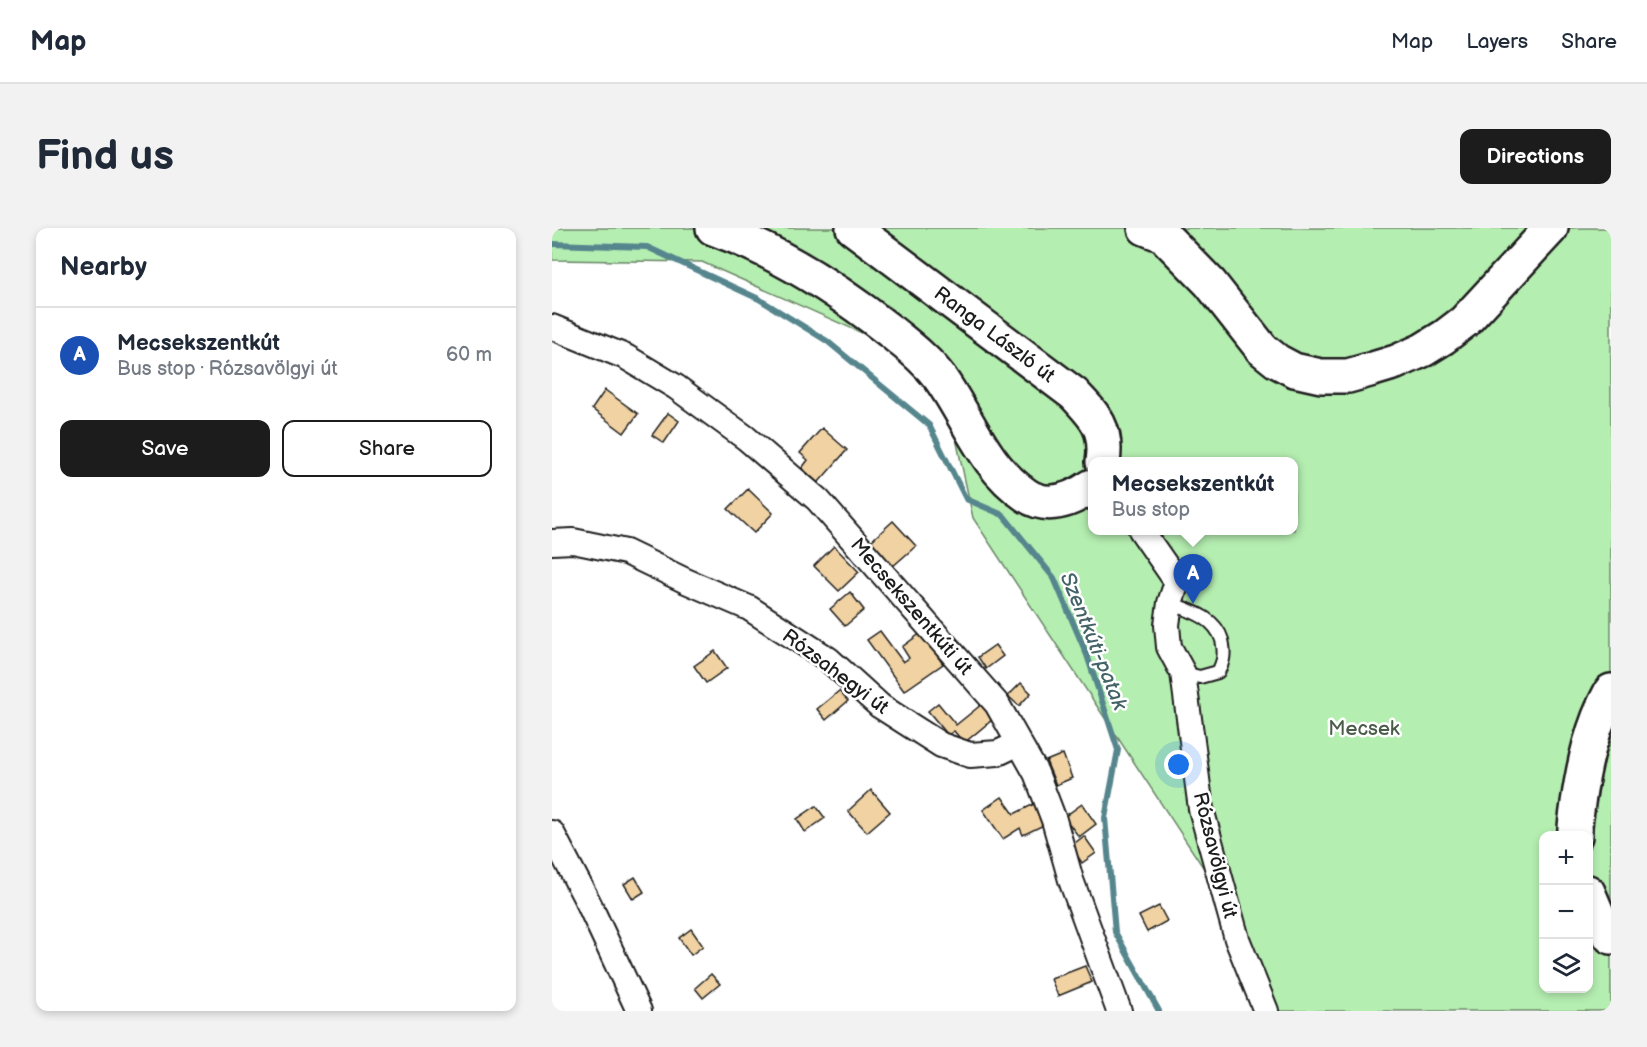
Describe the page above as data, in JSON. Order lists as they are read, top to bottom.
{
  "streets": {
    "main road": ["Ranga László út"],
    "street": ["Mecsekszentkúti út", "Rózsahegyi út", "Rózsavölgyi út"]
  },
  "crossings": [
    ["Mecsekszentkúti út", "Rózsahegyi út"]
  ],
  "water": ["Szentkúti-patak"],
  "parks": ["Mecsek"],
  "page": {
    "header": "Map",
    "nav": ["Map", "Layers", "Share"],
    "buttons": [
      "Directions",
      ["Save", "Share"]
    ],
    "title": "Find us",
    "heading": "Nearby",
    "list": [
      {
        "mark": "A",
        "name": "Mecsekszentkút",
        "note": "Bus stop · Rózsavölgyi út",
        "value": "60 m"
      }
    ],
    "popup": ["Mecsekszentkút", "Bus stop"],
    "pins": "A",
    "map_buttons": ["+", "−"]
  }
}
